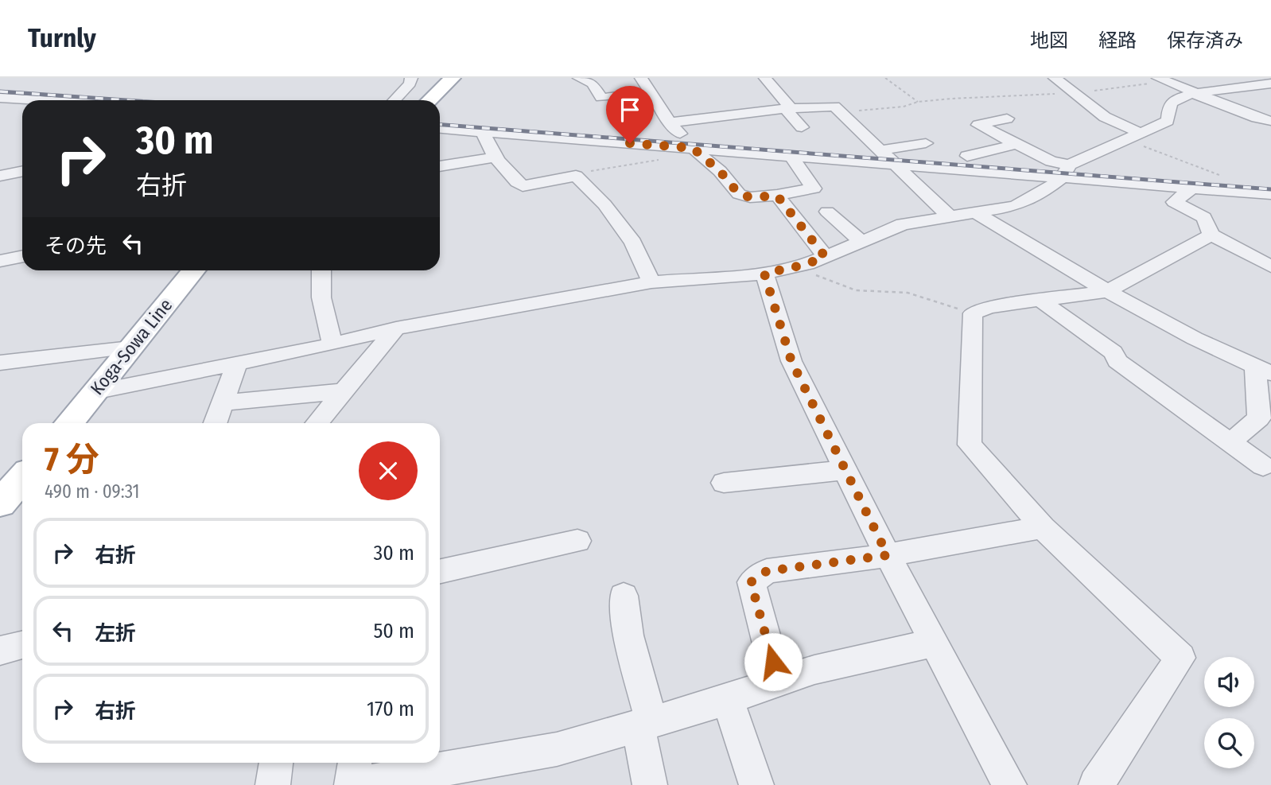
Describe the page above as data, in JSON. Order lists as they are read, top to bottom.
{
  "streets": {
    "main road": ["Koga-Sowa Line"]
  },
  "page": {
    "header": "Turnly",
    "nav": ["地図", "経路", "保存済み"],
    "turn": ["30 m", "右折"],
    "then": "その先",
    "heading": ["7 分", "490 m · 09:31"],
    "list": [
      {
        "name": "右折",
        "value": "30 m"
      },
      {
        "name": "左折",
        "value": "50 m"
      },
      {
        "name": "右折",
        "value": "170 m"
      }
    ]
  }
}
